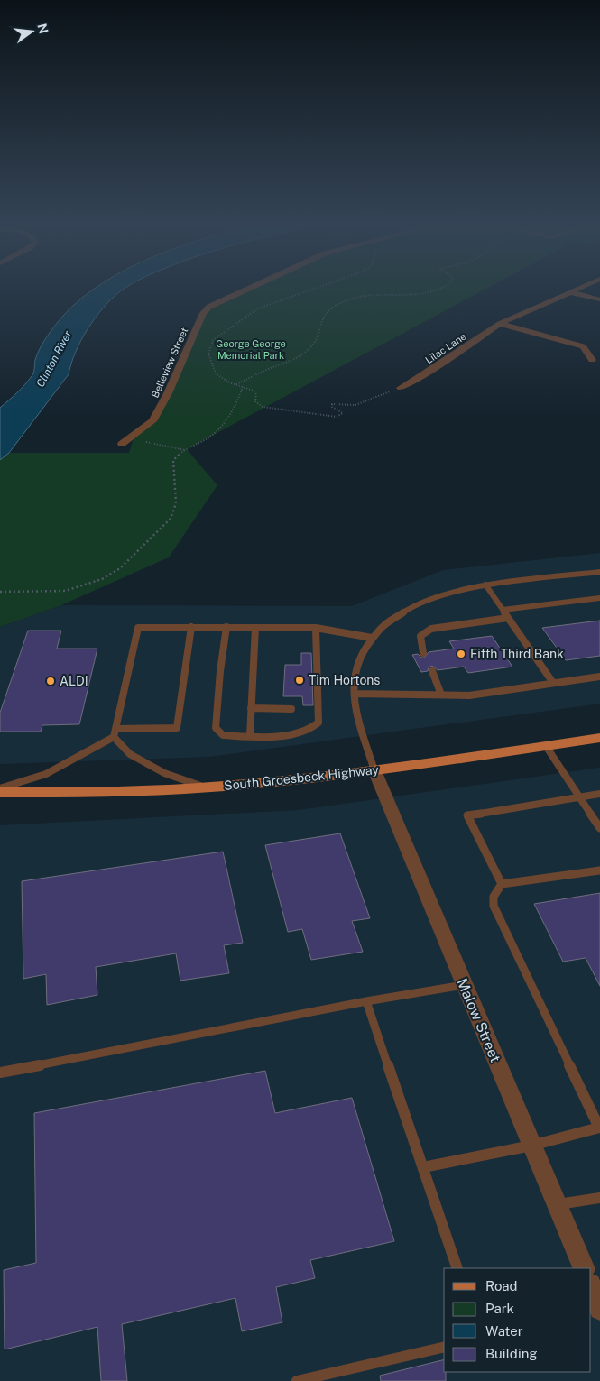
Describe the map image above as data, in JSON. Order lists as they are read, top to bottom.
{
  "streets": {
    "main road": ["South Groesbeck Highway"],
    "street": ["Lilac Lane", "Belleview Street", "Malow Street"]
  },
  "crossings": [
    ["South Groesbeck Highway", "Malow Street"]
  ],
  "water": ["Clinton River"],
  "parks": ["George George Memorial Park"],
  "places": ["Fifth Third Bank", "Tim Hortons", "ALDI"],
  "legend": [
    "Road",
    "Park",
    "Water",
    "Building"
  ],
  "north": "right"
}
